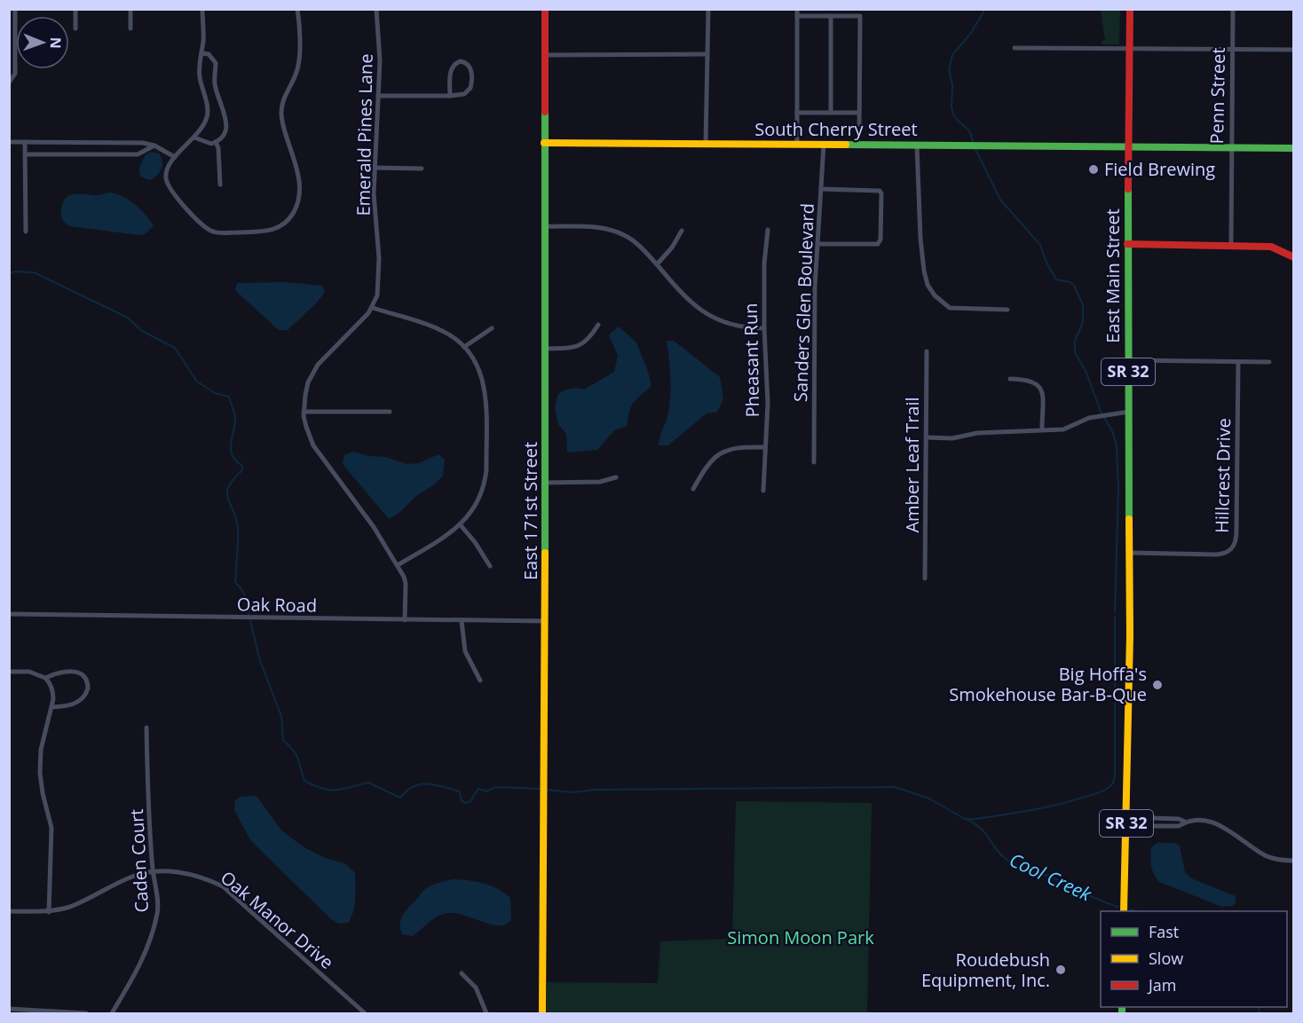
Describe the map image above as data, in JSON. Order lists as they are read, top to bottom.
{
  "streets": {
    "street": [
      "Penn Street",
      "South Cherry Street",
      "Emerald Pines Lane",
      "East Main Street",
      "Sanders Glen Boulevard",
      "Pheasant Run",
      "SR 32",
      "Amber Leaf Trail",
      "Hillcrest Drive",
      "East 171st Street",
      "Oak Road",
      "Caden Court",
      "Oak Manor Drive"
    ]
  },
  "crossings": [
    ["Penn Street", "South Cherry Street"],
    ["South Cherry Street", "East Main Street"],
    ["South Cherry Street", "Sanders Glen Boulevard"],
    ["South Cherry Street", "East 171st Street"],
    ["Emerald Pines Lane", "Oak Road"],
    ["East Main Street", "SR 32"],
    ["East Main Street", "Hillcrest Drive"],
    ["East 171st Street", "Oak Road"],
    ["Caden Court", "Oak Manor Drive"]
  ],
  "water": ["Cool Creek"],
  "parks": ["Simon Moon Park"],
  "places": ["Field Brewing", "Big Hoffa's Smokehouse Bar-B-Que", "Roudebush Equipment, Inc."],
  "legend": ["Fast", "Slow", "Jam"],
  "north": "right"
}
